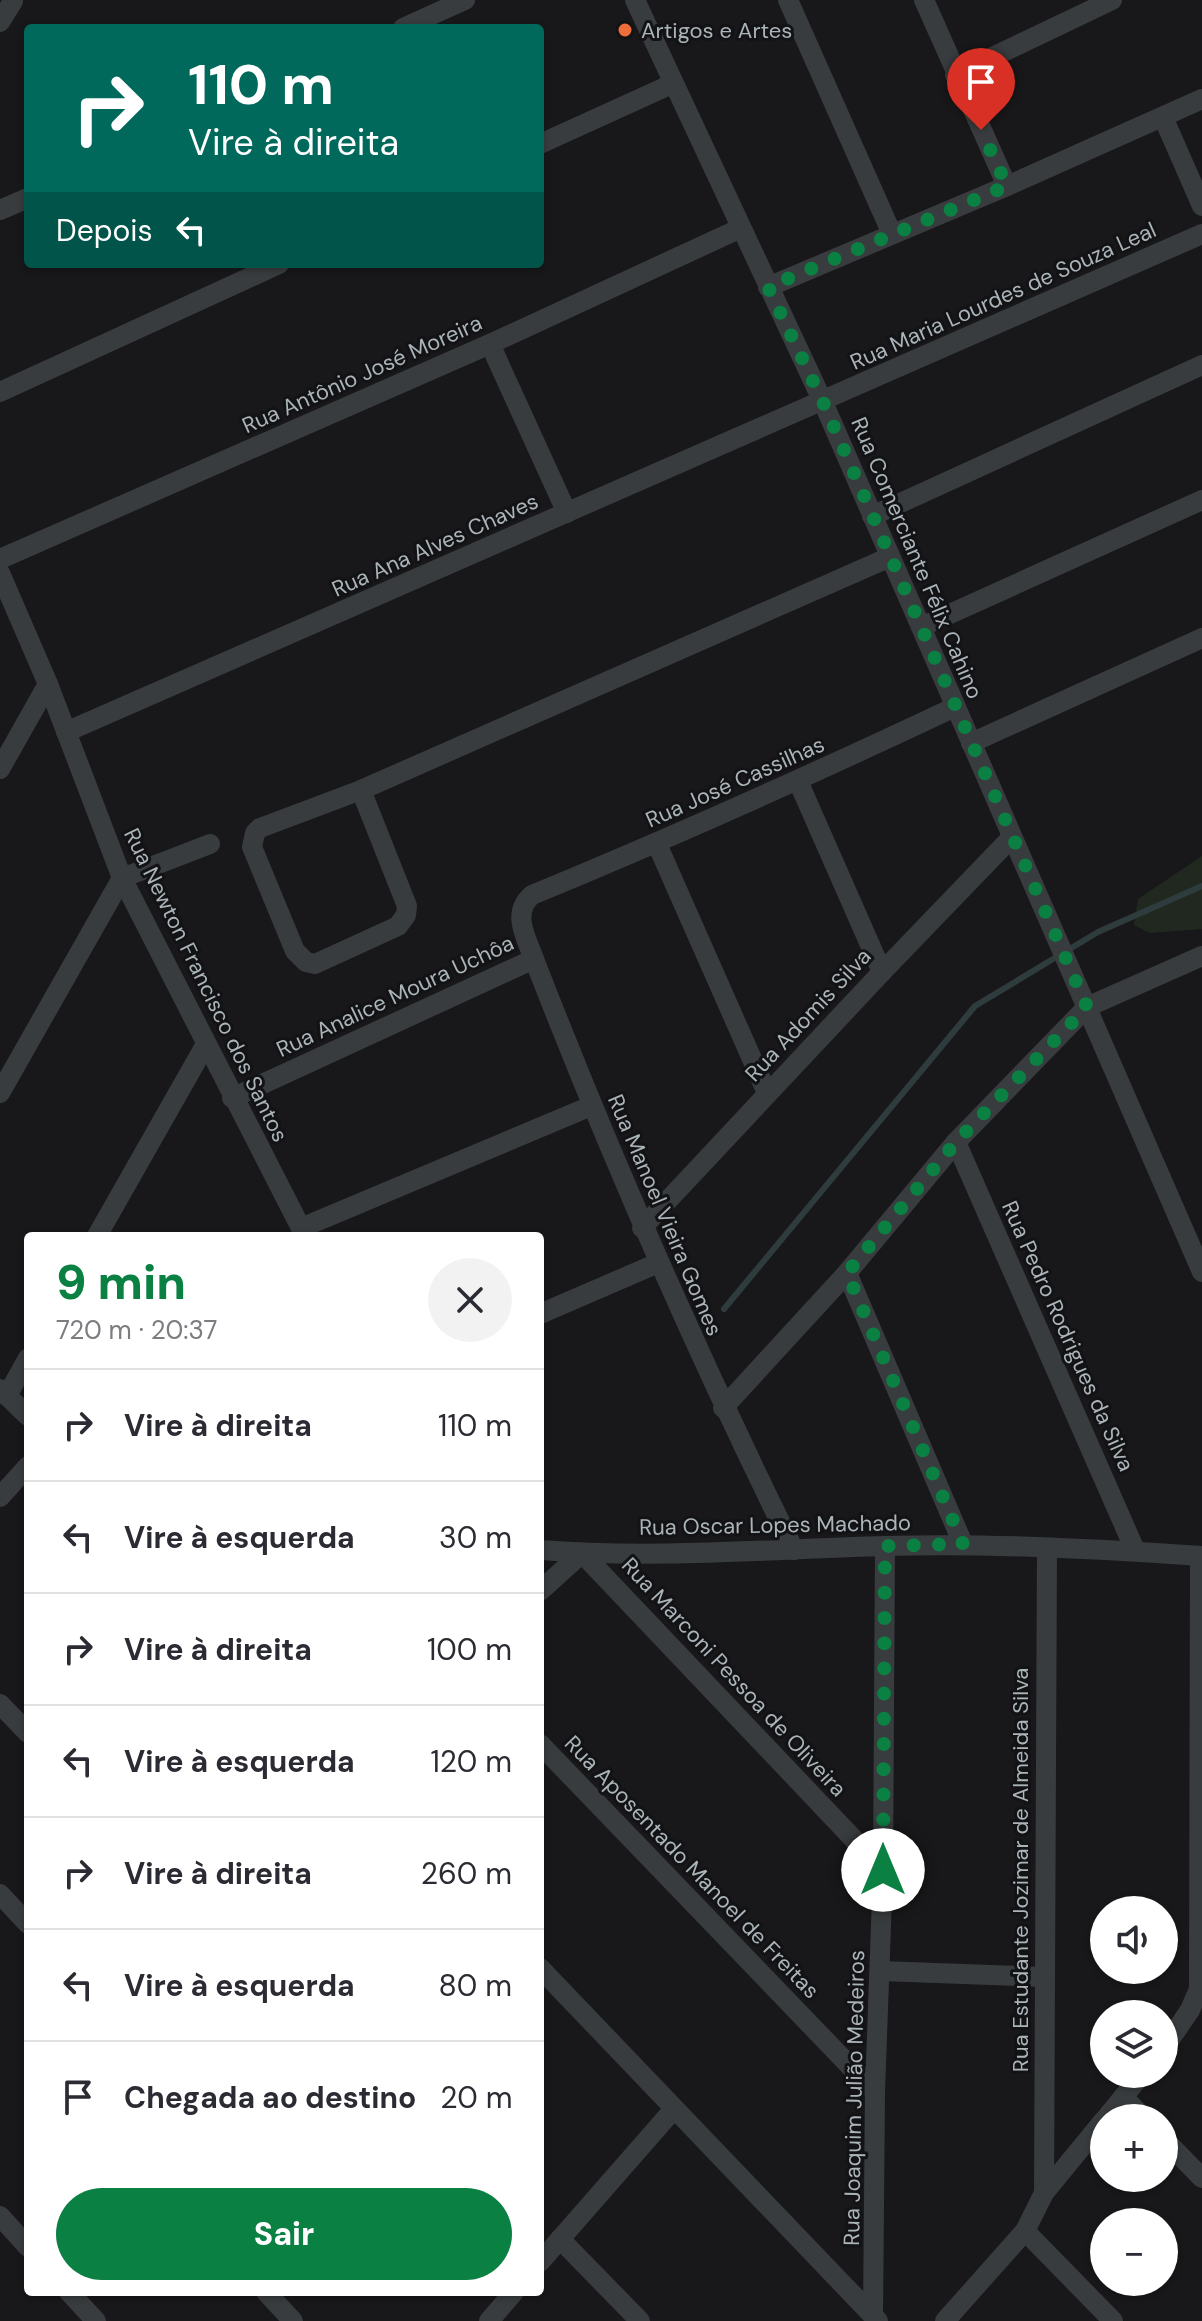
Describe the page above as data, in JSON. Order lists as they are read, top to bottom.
{
  "streets": {
    "street": [
      "Rua Maria Lourdes de Souza Leal",
      "Rua Antônio José Moreira",
      "Rua Ana Alves Chaves",
      "Rua Comerciante Félix Cahino",
      "Rua José Cassilhas",
      "Rua Newton Francisco dos Santos",
      "Rua Analice Moura Uchôa",
      "Rua Adomis Silva",
      "Rua Manoel Vieira Gomes",
      "Rua Pedro Rodrigues da Silva",
      "Rua Oscar Lopes Machado",
      "Rua Marconi Pessoa de Oliveira",
      "Rua Aposentado Manoel de Freitas",
      "Rua Estudante Jozimar de Almeida Silva",
      "Rua Joaquim Julião Medeiros"
    ]
  },
  "crossings": [
    ["Rua Maria Lourdes de Souza Leal", "Rua Ana Alves Chaves"],
    ["Rua Maria Lourdes de Souza Leal", "Rua Comerciante Félix Cahino"],
    ["Rua Antônio José Moreira", "Rua Comerciante Félix Cahino"],
    ["Rua Ana Alves Chaves", "Rua Comerciante Félix Cahino"],
    ["Rua Ana Alves Chaves", "Rua Newton Francisco dos Santos"],
    ["Rua Comerciante Félix Cahino", "Rua José Cassilhas"],
    ["Rua Comerciante Félix Cahino", "Rua Adomis Silva"],
    ["Rua José Cassilhas", "Rua Manoel Vieira Gomes"],
    ["Rua Newton Francisco dos Santos", "Rua Analice Moura Uchôa"],
    ["Rua Analice Moura Uchôa", "Rua Manoel Vieira Gomes"],
    ["Rua Adomis Silva", "Rua Manoel Vieira Gomes"],
    ["Rua Manoel Vieira Gomes", "Rua Oscar Lopes Machado"],
    ["Rua Pedro Rodrigues da Silva", "Rua Oscar Lopes Machado"],
    ["Rua Oscar Lopes Machado", "Rua Marconi Pessoa de Oliveira"],
    ["Rua Oscar Lopes Machado", "Rua Estudante Jozimar de Almeida Silva"],
    ["Rua Oscar Lopes Machado", "Rua Joaquim Julião Medeiros"],
    ["Rua Marconi Pessoa de Oliveira", "Rua Joaquim Julião Medeiros"],
    ["Rua Aposentado Manoel de Freitas", "Rua Joaquim Julião Medeiros"]
  ],
  "places": ["Artigos e Artes"],
  "page": {
    "turn": ["110 m", "Vire à direita"],
    "then": "Depois",
    "heading": ["9 min", "720 m · 20:37"],
    "list": [
      {
        "name": "Vire à direita",
        "value": "110 m"
      },
      {
        "name": "Vire à esquerda",
        "value": "30 m"
      },
      {
        "name": "Vire à direita",
        "value": "100 m"
      },
      {
        "name": "Vire à esquerda",
        "value": "120 m"
      },
      {
        "name": "Vire à direita",
        "value": "260 m"
      },
      {
        "name": "Vire à esquerda",
        "value": "80 m"
      },
      {
        "name": "Chegada ao destino",
        "value": "20 m"
      }
    ],
    "map_buttons": ["+", "−"],
    "buttons": "Sair"
  }
}
